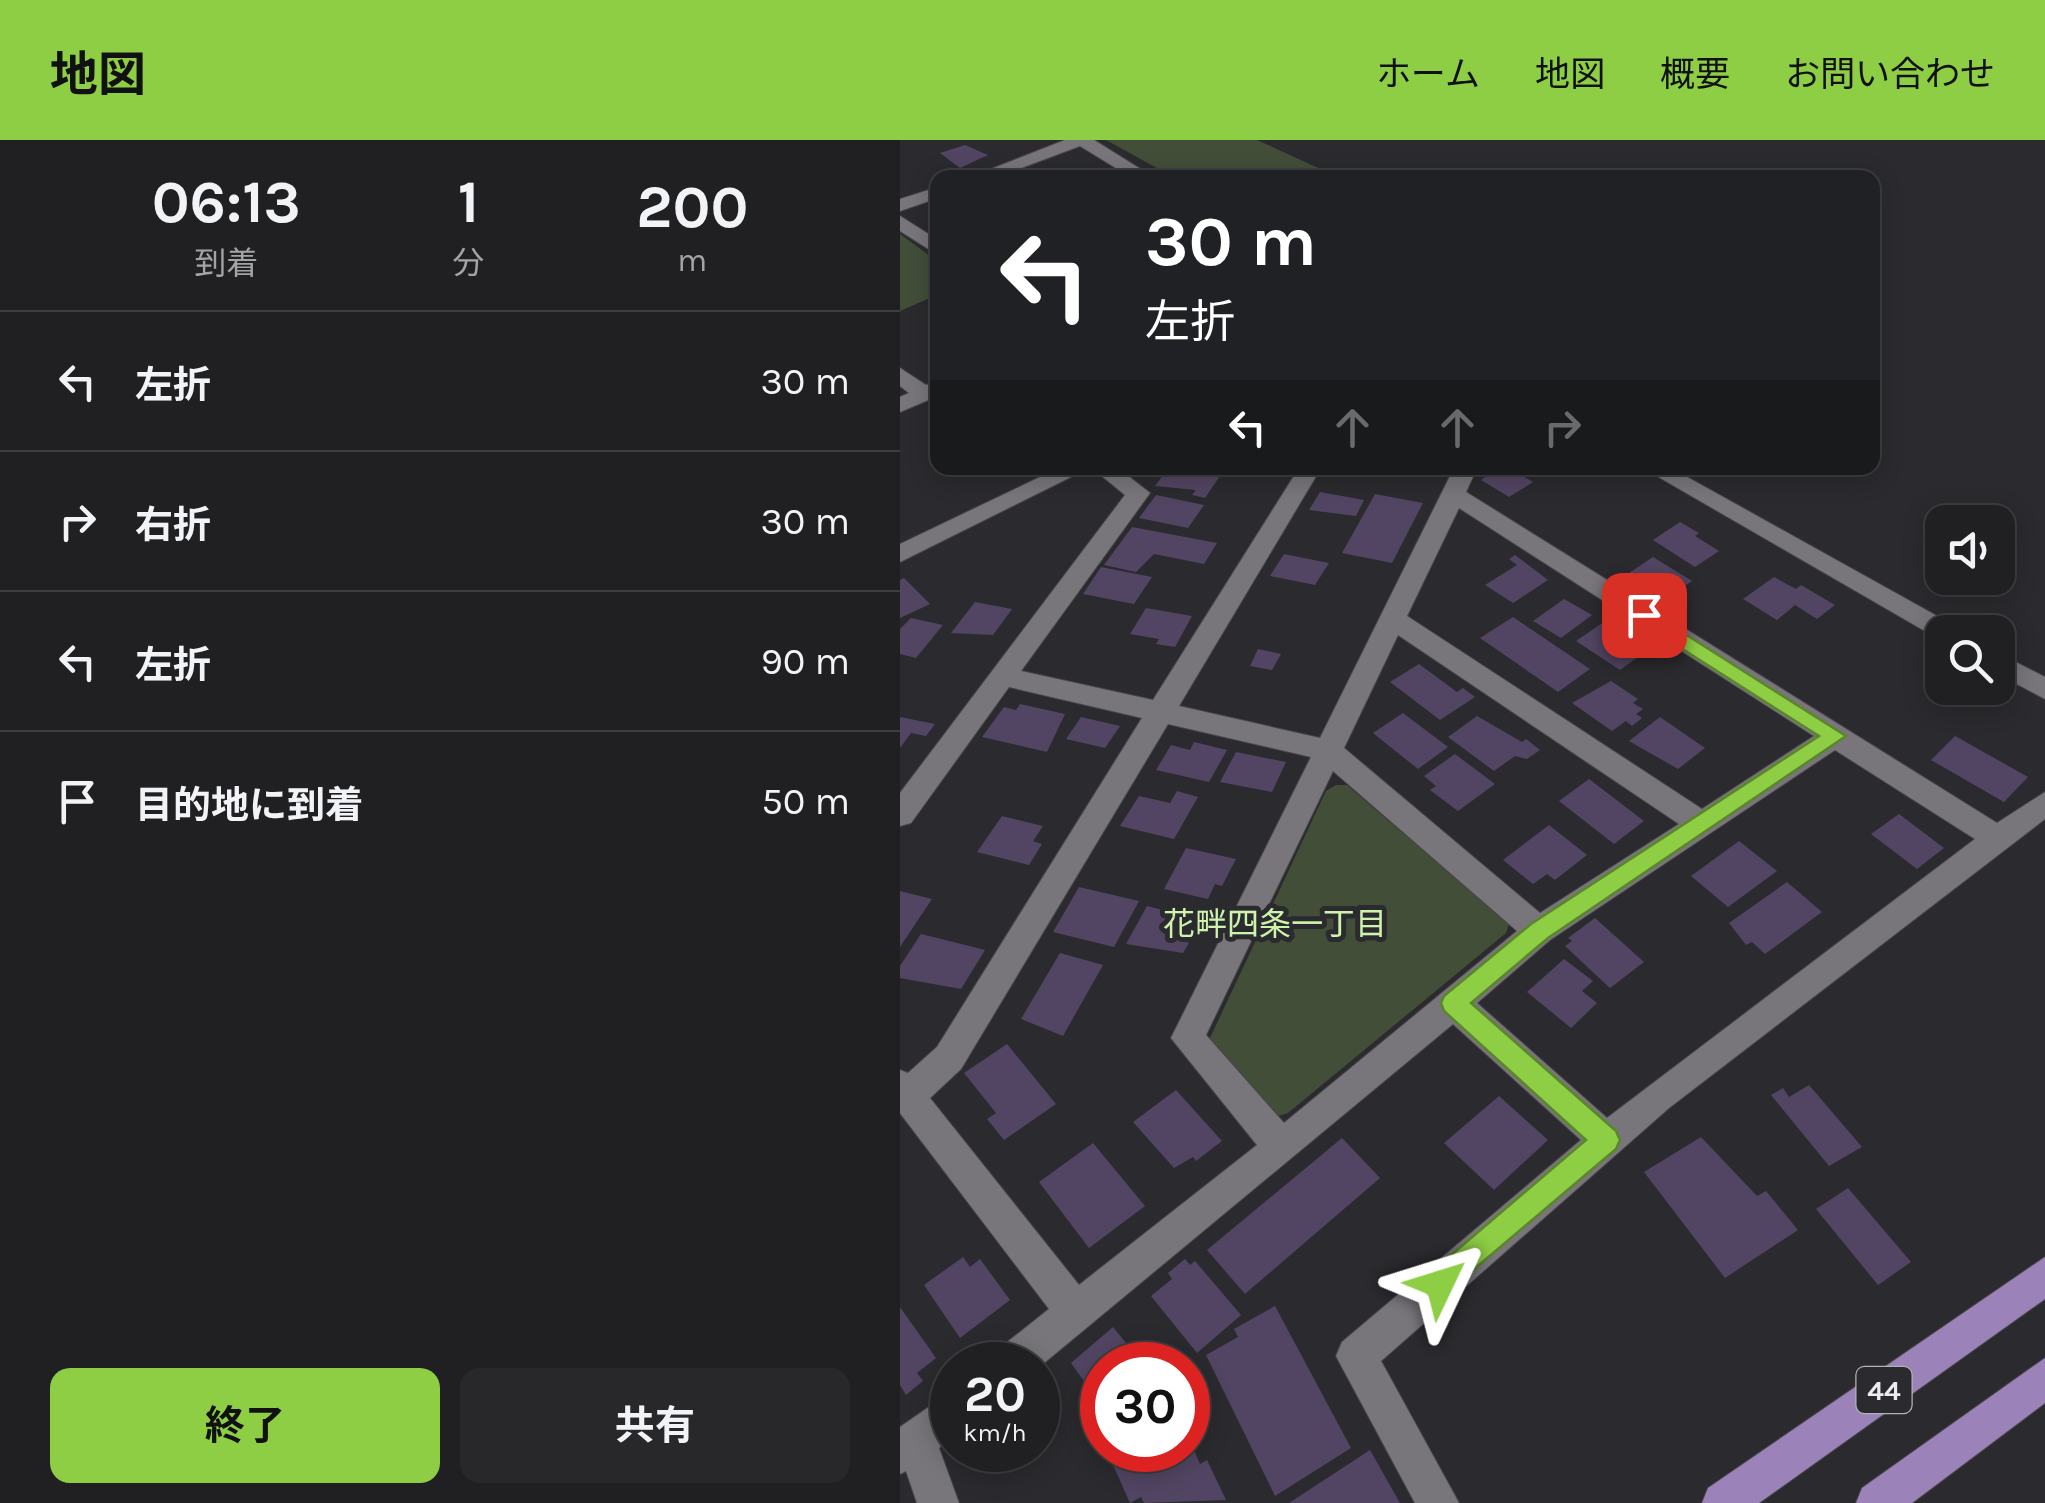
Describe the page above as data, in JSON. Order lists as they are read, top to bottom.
{
  "streets": {
    "main road": ["44"]
  },
  "districts": ["花畔四条一丁目"],
  "page": {
    "header": "地図",
    "nav": [
      "ホーム",
      "地図",
      "概要",
      "お問い合わせ"
    ],
    "eta": [
      "06:13",
      "到着",
      "1",
      "分",
      "200",
      "m"
    ],
    "turn": ["30 m", "左折"],
    "list": [
      {
        "name": "左折",
        "value": "30 m"
      },
      {
        "name": "右折",
        "value": "30 m"
      },
      {
        "name": "左折",
        "value": "90 m"
      },
      {
        "name": "目的地に到着",
        "value": "50 m"
      }
    ],
    "speed": "20 km/h",
    "limit": "30",
    "buttons": ["終了", "共有"]
  }
}
